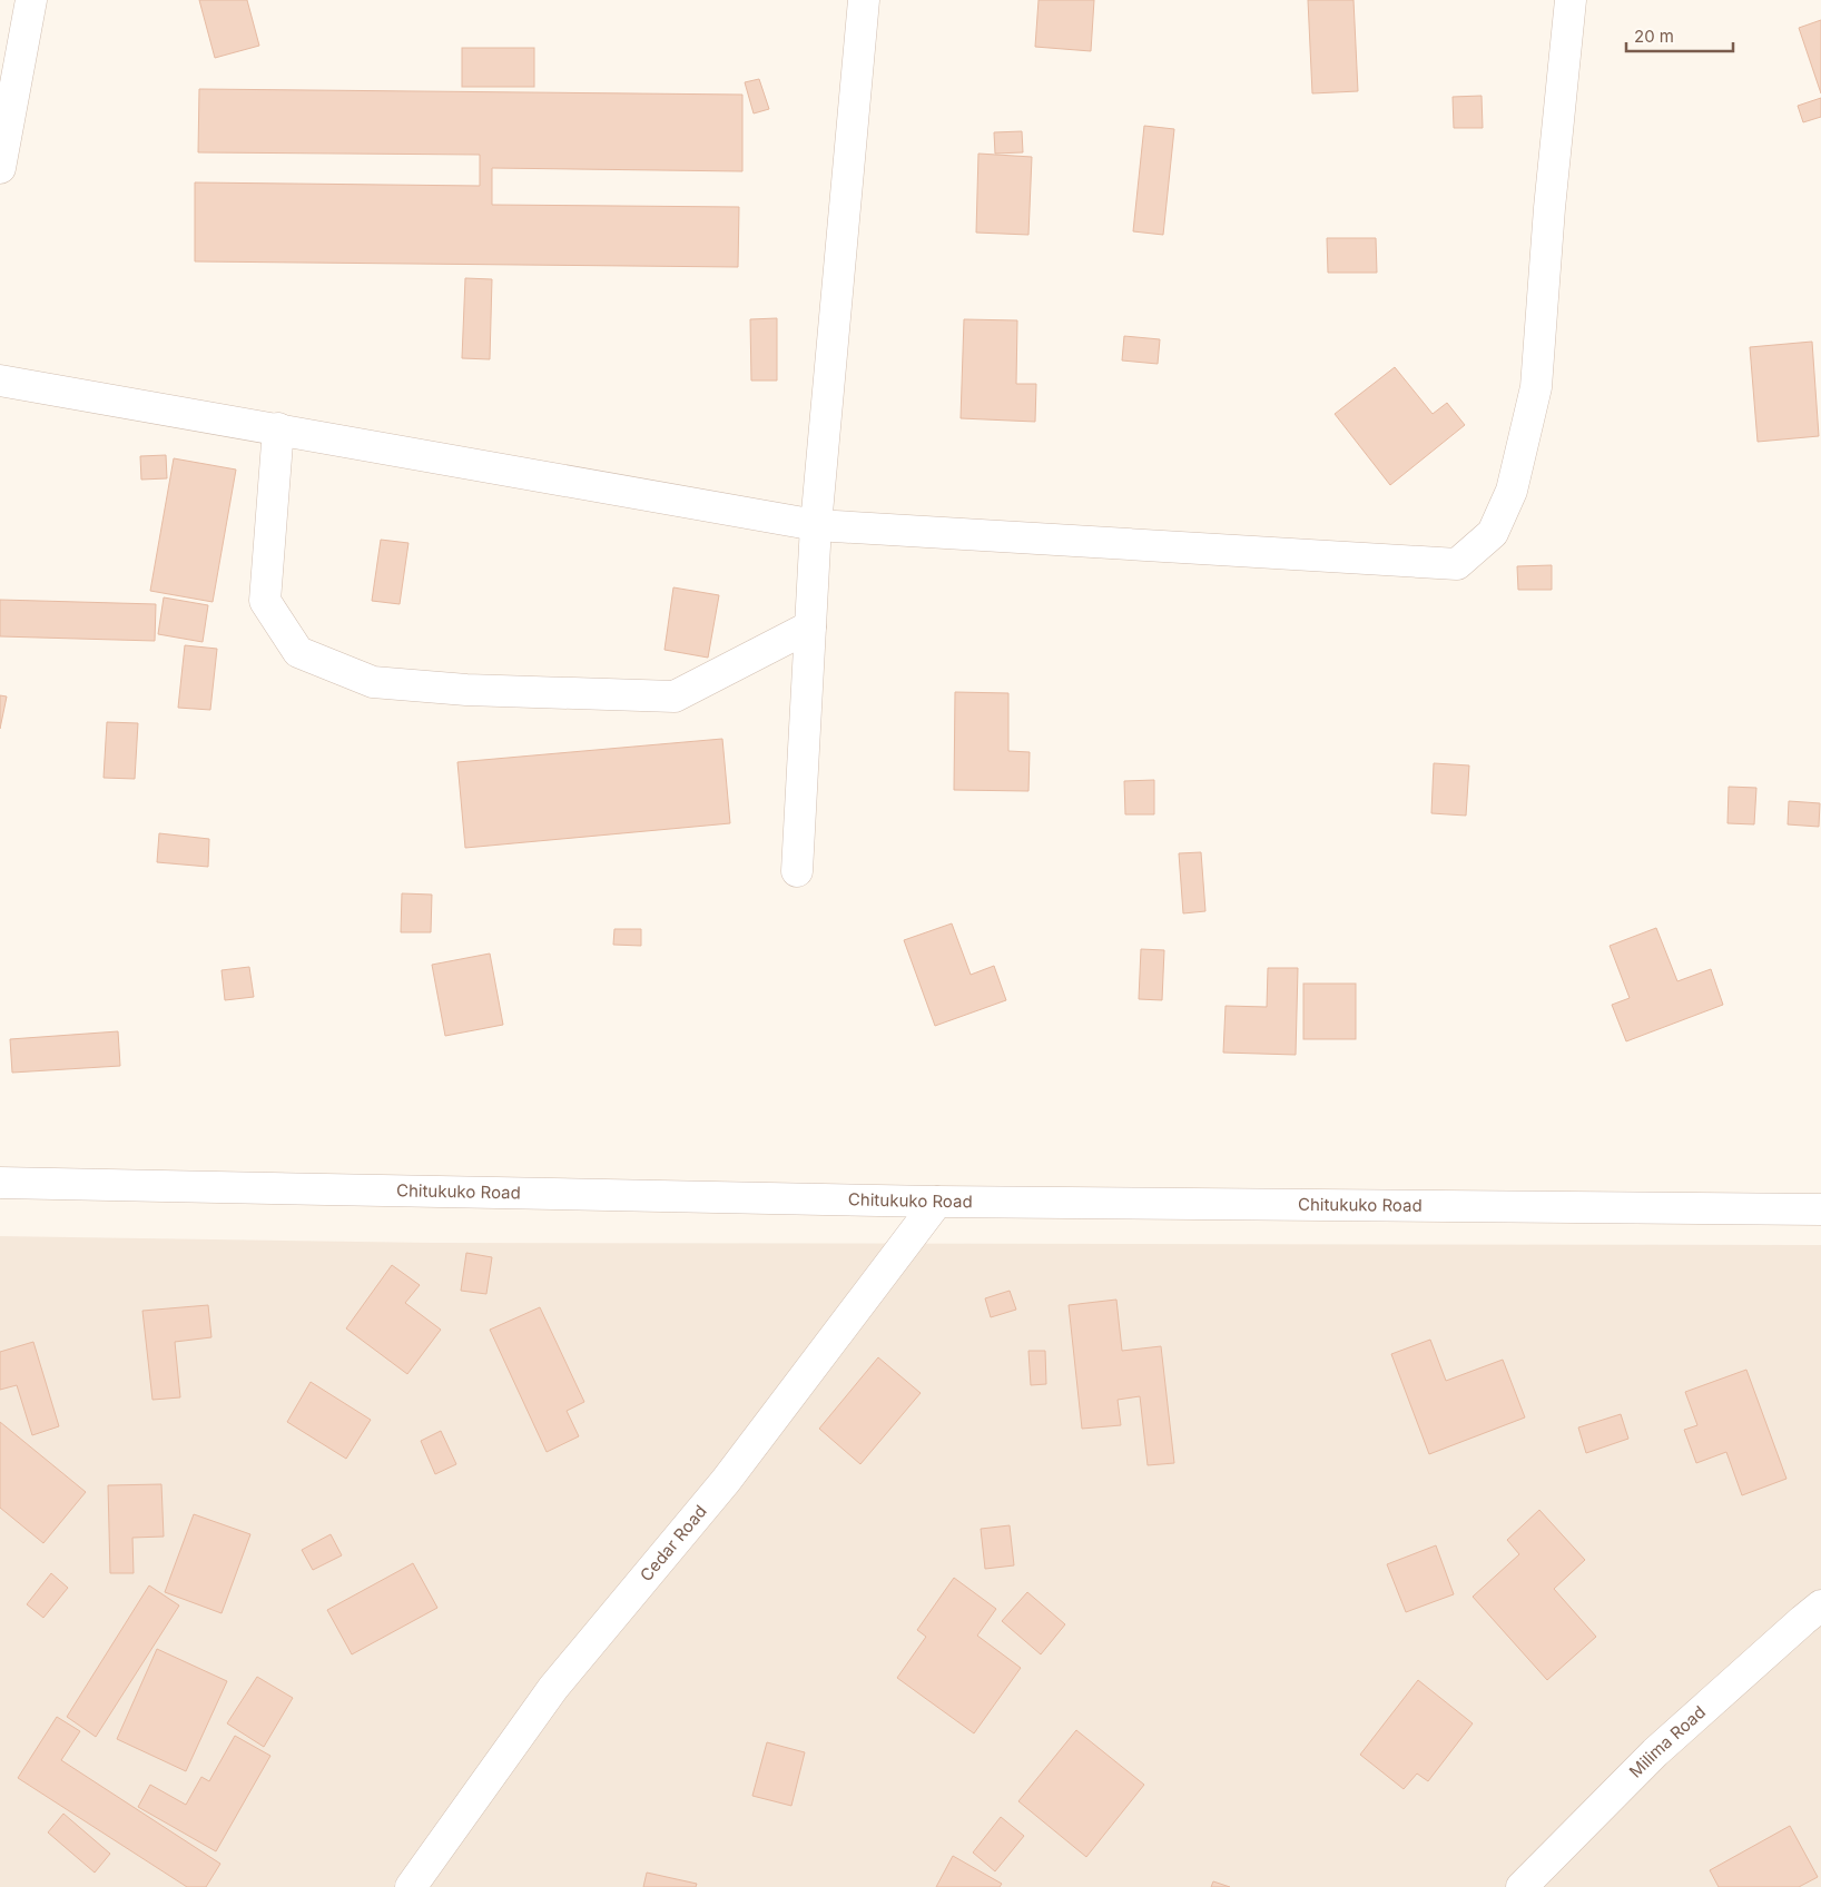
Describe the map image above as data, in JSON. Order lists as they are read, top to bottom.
{
  "streets": {
    "street": ["Chitukuko Road", "Cedar Road", "Milima Road"]
  },
  "crossings": [
    ["Chitukuko Road", "Cedar Road"]
  ],
  "scale_bar": "20 m"
}
